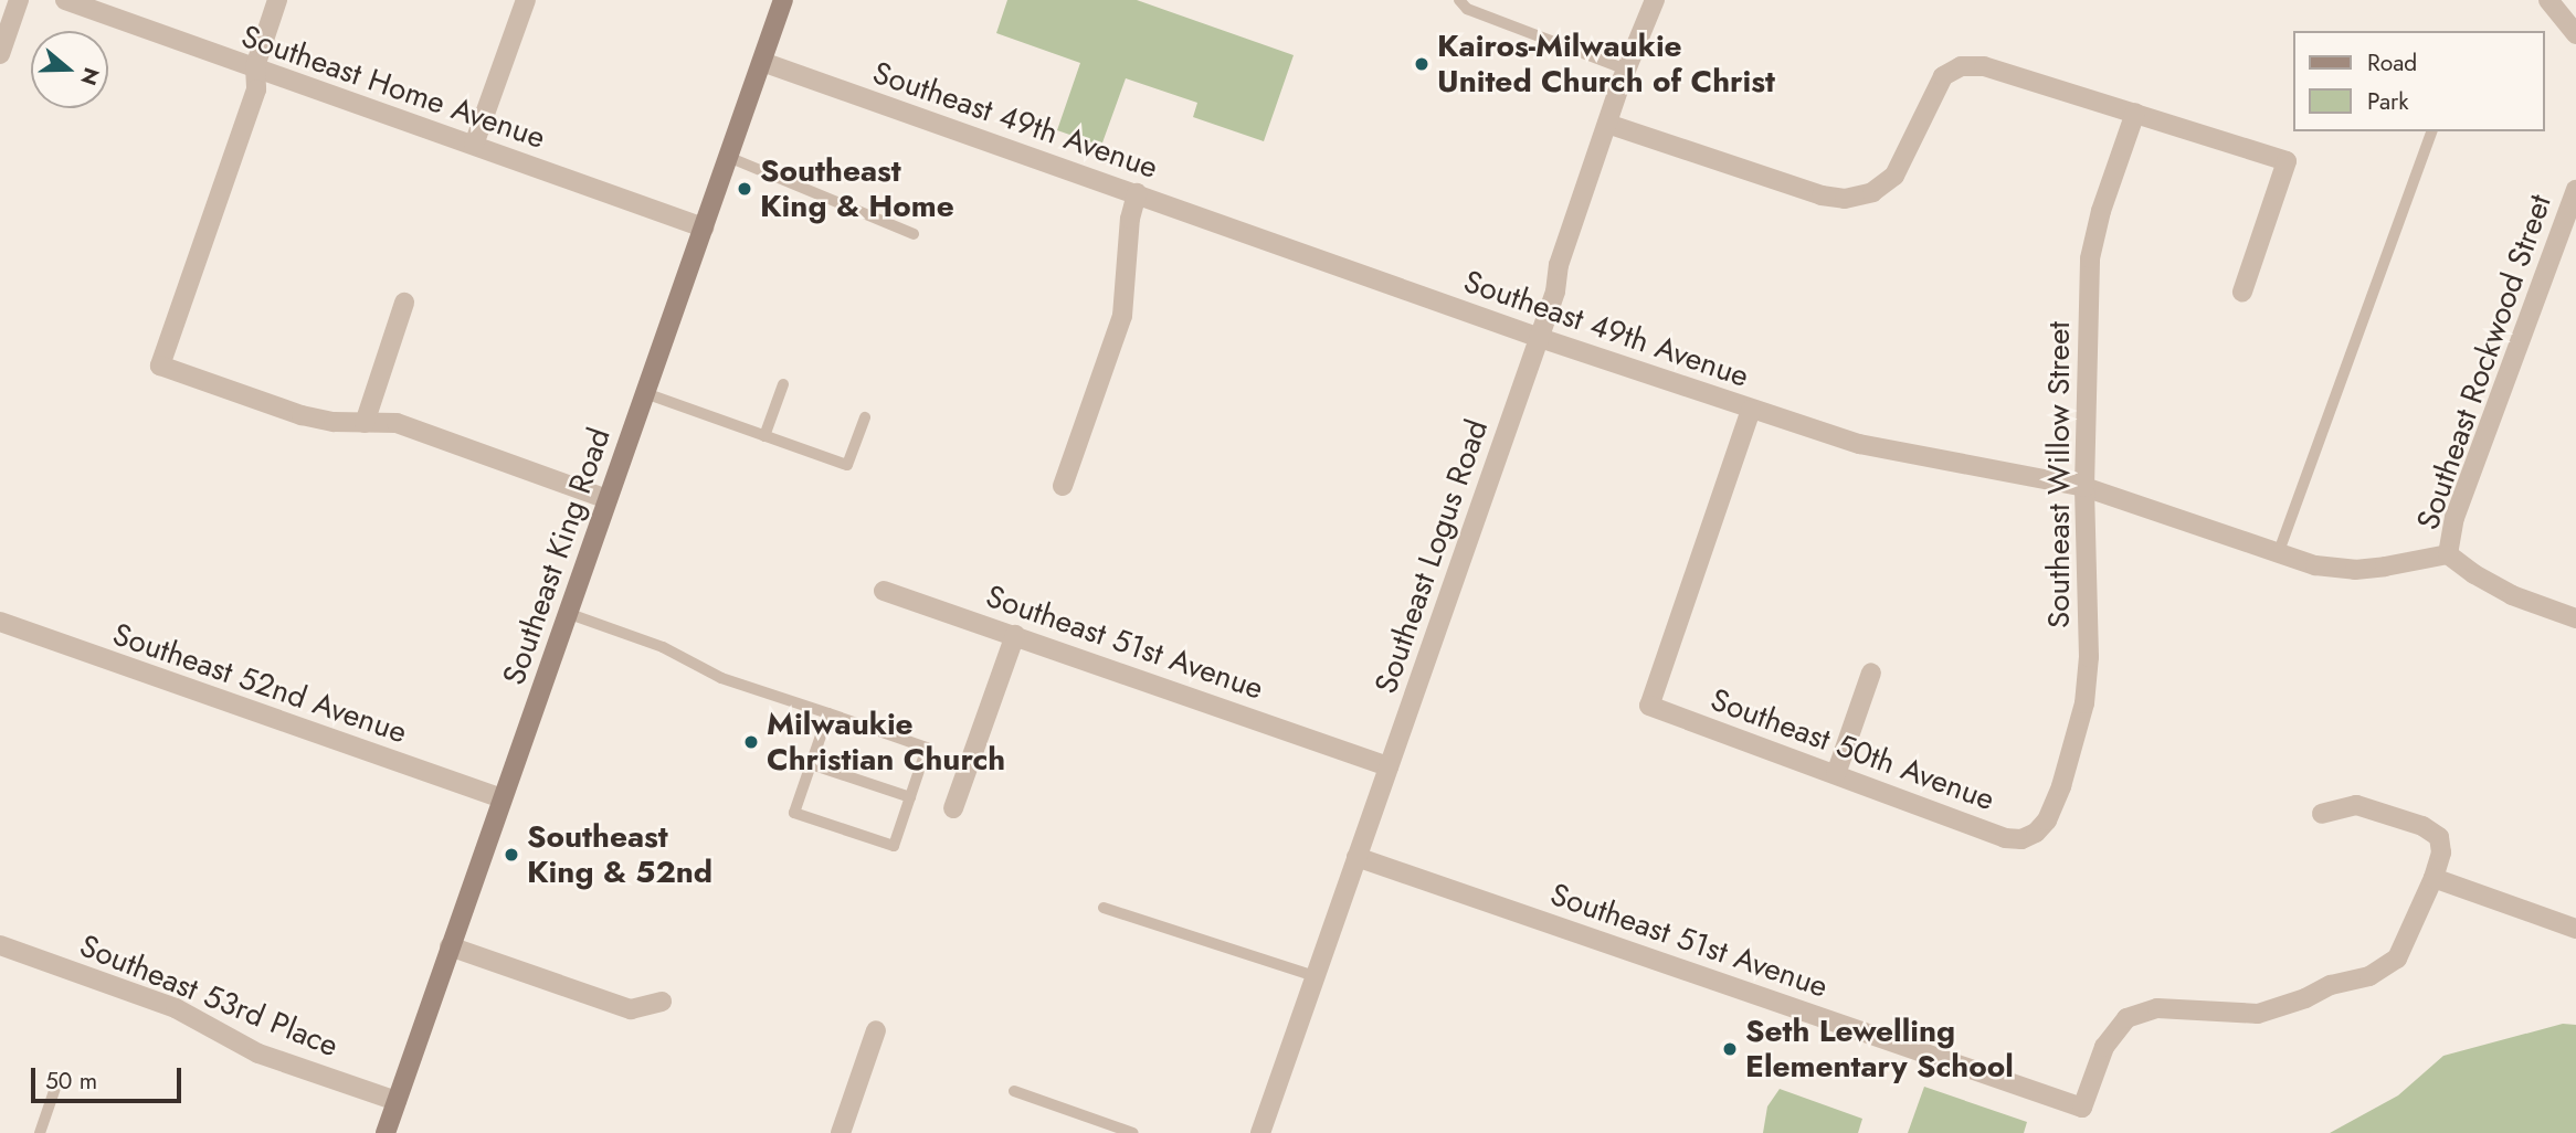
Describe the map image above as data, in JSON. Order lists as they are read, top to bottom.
{
  "streets": {
    "main road": ["Southeast King Road"],
    "street": [
      "Southeast Home Avenue",
      "Southeast 49th Avenue",
      "Southeast Rockwood Street",
      "Southeast Willow Street",
      "Southeast Logus Road",
      "Southeast 51st Avenue",
      "Southeast 52nd Avenue",
      "Southeast 50th Avenue",
      "Southeast 53rd Place"
    ]
  },
  "crossings": [
    ["Southeast Home Avenue", "Southeast King Road"],
    ["Southeast 49th Avenue", "Southeast Rockwood Street"],
    ["Southeast 49th Avenue", "Southeast Willow Street"],
    ["Southeast 49th Avenue", "Southeast King Road"],
    ["Southeast 49th Avenue", "Southeast Logus Road"],
    ["Southeast 49th Avenue", "Southeast 50th Avenue"],
    ["Southeast Willow Street", "Southeast 50th Avenue"],
    ["Southeast King Road", "Southeast 52nd Avenue"],
    ["Southeast King Road", "Southeast 53rd Place"],
    ["Southeast Logus Road", "Southeast 51st Avenue"]
  ],
  "places": [
    "Kairos-Milwaukie United Church of Christ",
    "Southeast King & Home",
    "Milwaukie Christian Church",
    "Southeast King & 52nd",
    "Seth Lewelling Elementary School"
  ],
  "legend": ["Road", "Park"],
  "scale_bar": "50 m",
  "north": "right"
}
